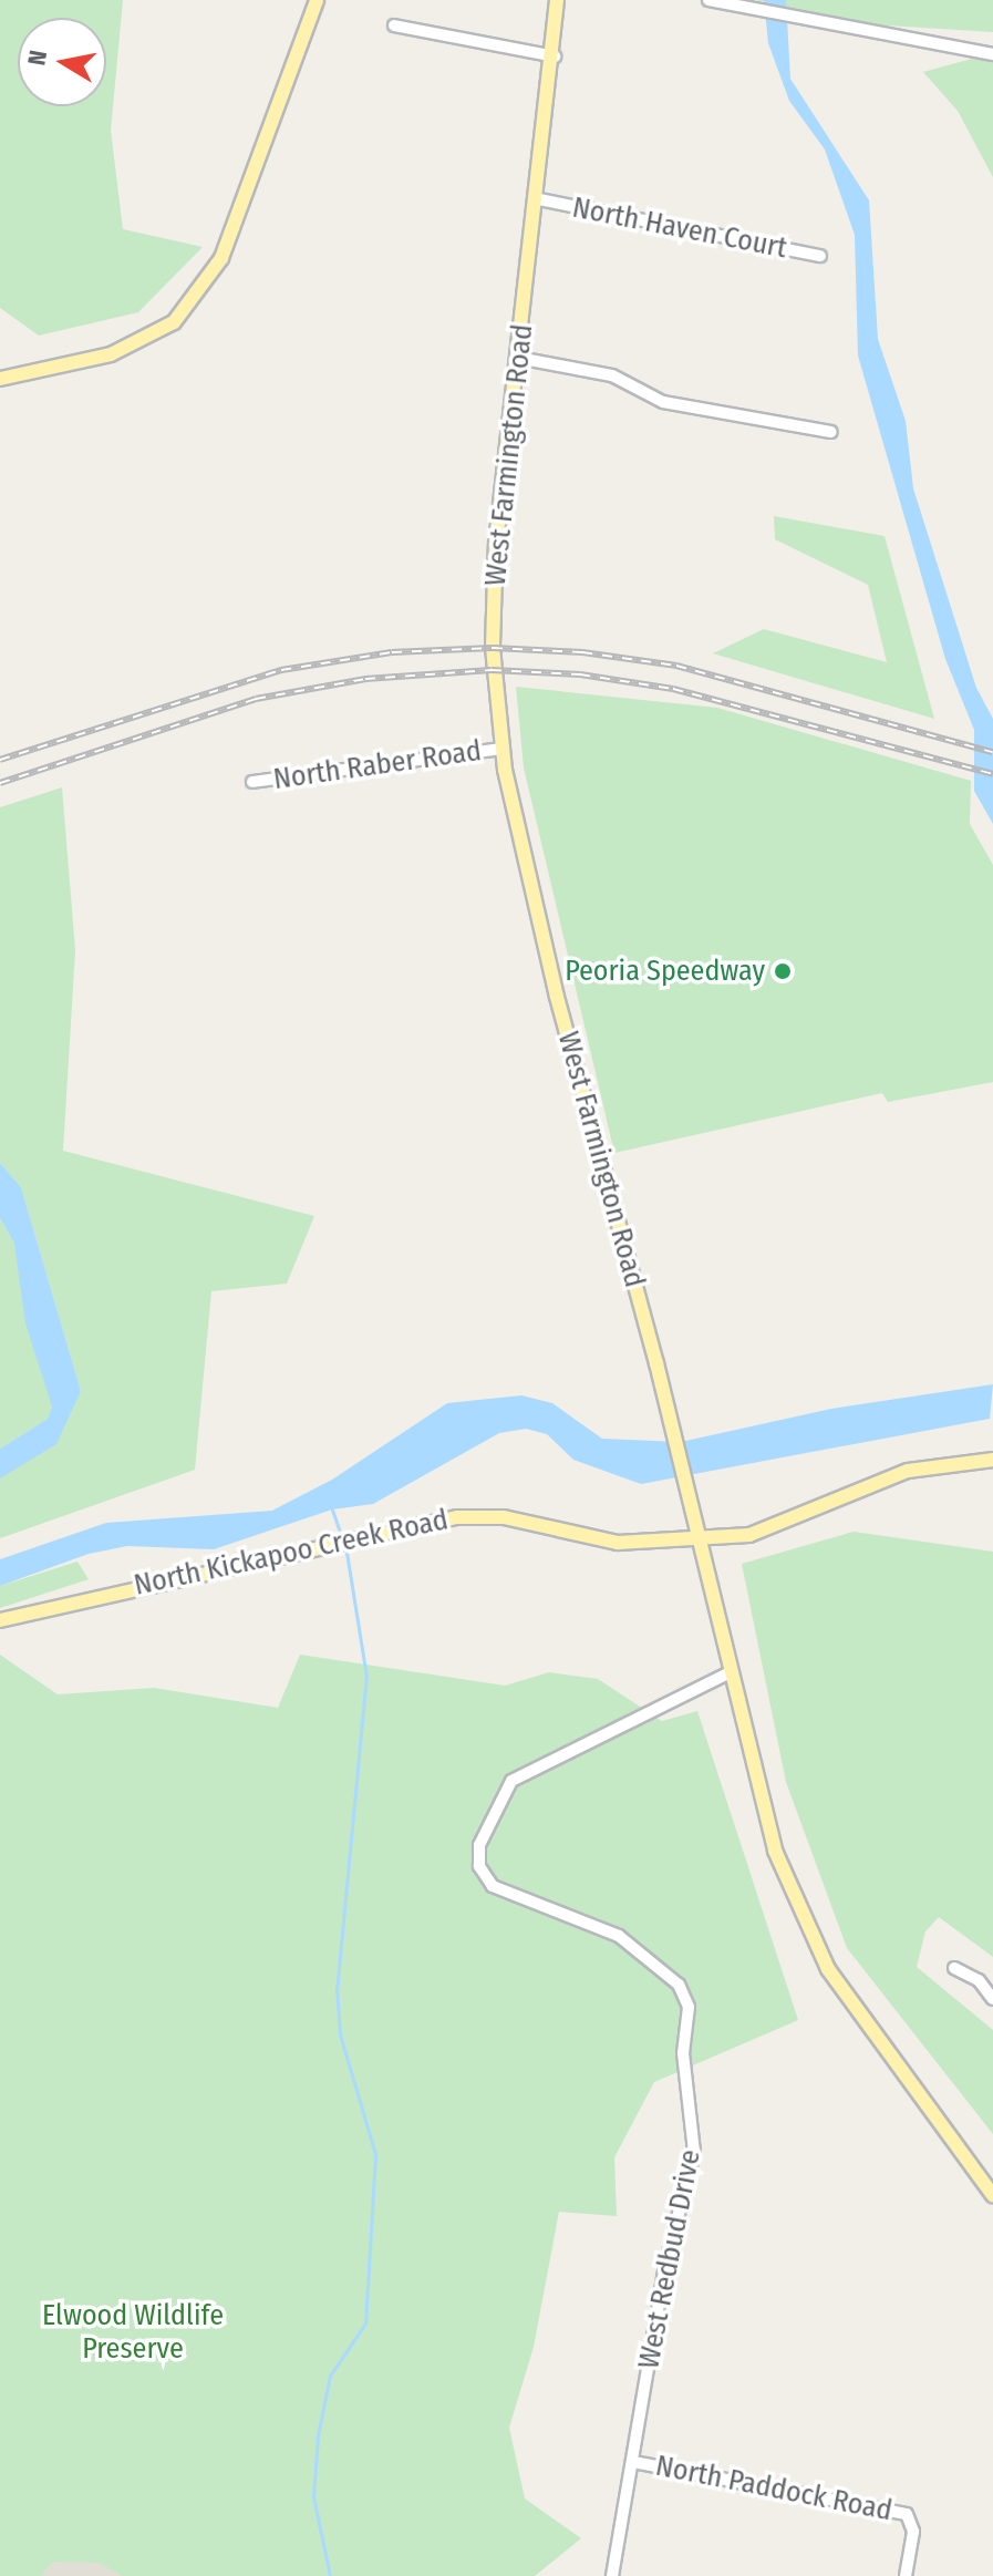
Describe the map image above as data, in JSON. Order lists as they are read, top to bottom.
{
  "streets": {
    "main road": ["West Farmington Road", "North Kickapoo Creek Road"],
    "street": [
      "North Haven Court",
      "North Raber Road",
      "West Redbud Drive",
      "North Paddock Road"
    ]
  },
  "crossings": [
    ["North Haven Court", "West Farmington Road"],
    ["West Farmington Road", "North Raber Road"],
    ["West Farmington Road", "North Kickapoo Creek Road"],
    ["West Farmington Road", "West Redbud Drive"],
    ["West Redbud Drive", "North Paddock Road"]
  ],
  "parks": ["Elwood Wildlife Preserve"],
  "places": ["Peoria Speedway"],
  "north": "left"
}
